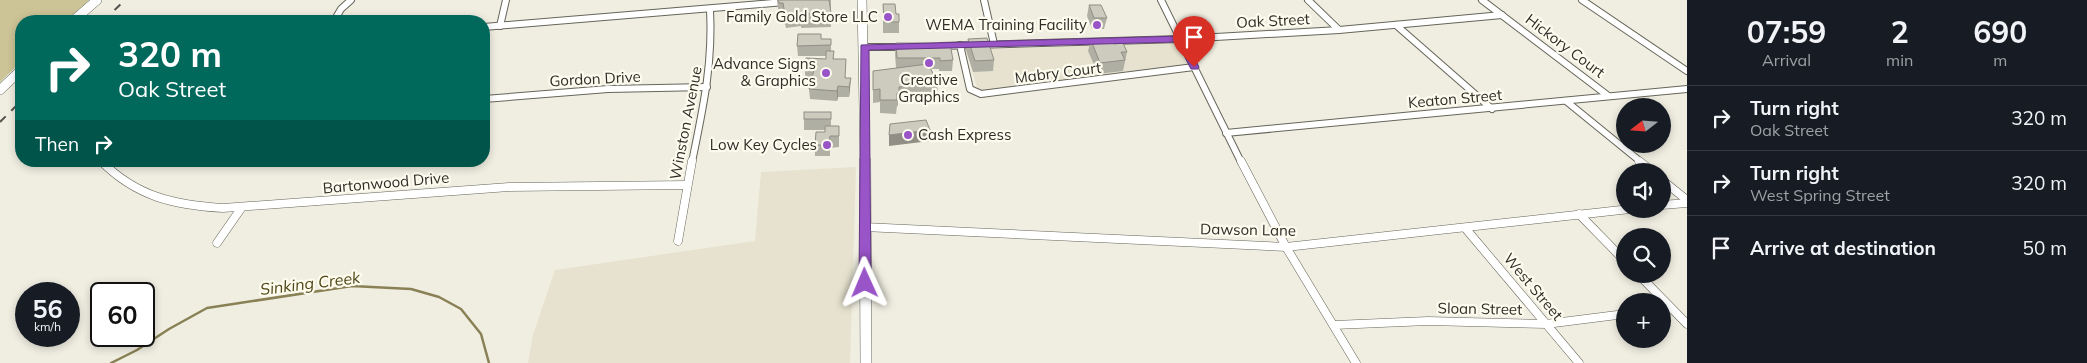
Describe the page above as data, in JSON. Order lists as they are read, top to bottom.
{
  "streets": {
    "street": [
      "Oak Street",
      "Hickory Court",
      "Mabry Court",
      "Gordon Drive",
      "Keaton Street",
      "Winston Avenue",
      "Bartonwood Drive",
      "Dawson Lane",
      "West Street",
      "Sloan Street"
    ]
  },
  "crossings": [
    ["Oak Street", "Hickory Court"],
    ["Oak Street", "Mabry Court"],
    ["Hickory Court", "Keaton Street"],
    ["Gordon Drive", "Winston Avenue"],
    ["Winston Avenue", "Bartonwood Drive"],
    ["Dawson Lane", "West Street"],
    ["West Street", "Sloan Street"]
  ],
  "water": ["Sinking Creek"],
  "places": [
    "Family Gold Store LLC",
    "WEMA Training Facility",
    "Creative Graphics",
    "Advance Signs & Graphics",
    "Cash Express",
    "Low Key Cycles"
  ],
  "north": "left",
  "page": {
    "eta": [
      "07:59",
      "Arrival",
      "2",
      "min",
      "690",
      "m"
    ],
    "turn": ["320 m", "Oak Street"],
    "list": [
      {
        "name": "Turn right",
        "note": "Oak Street",
        "value": "320 m"
      },
      {
        "name": "Turn right",
        "note": "West Spring Street",
        "value": "320 m"
      },
      {
        "name": "Arrive at destination",
        "value": "50 m"
      }
    ],
    "map_buttons": "+",
    "then": "Then",
    "speed": "56 km/h",
    "limit": "60"
  }
}
